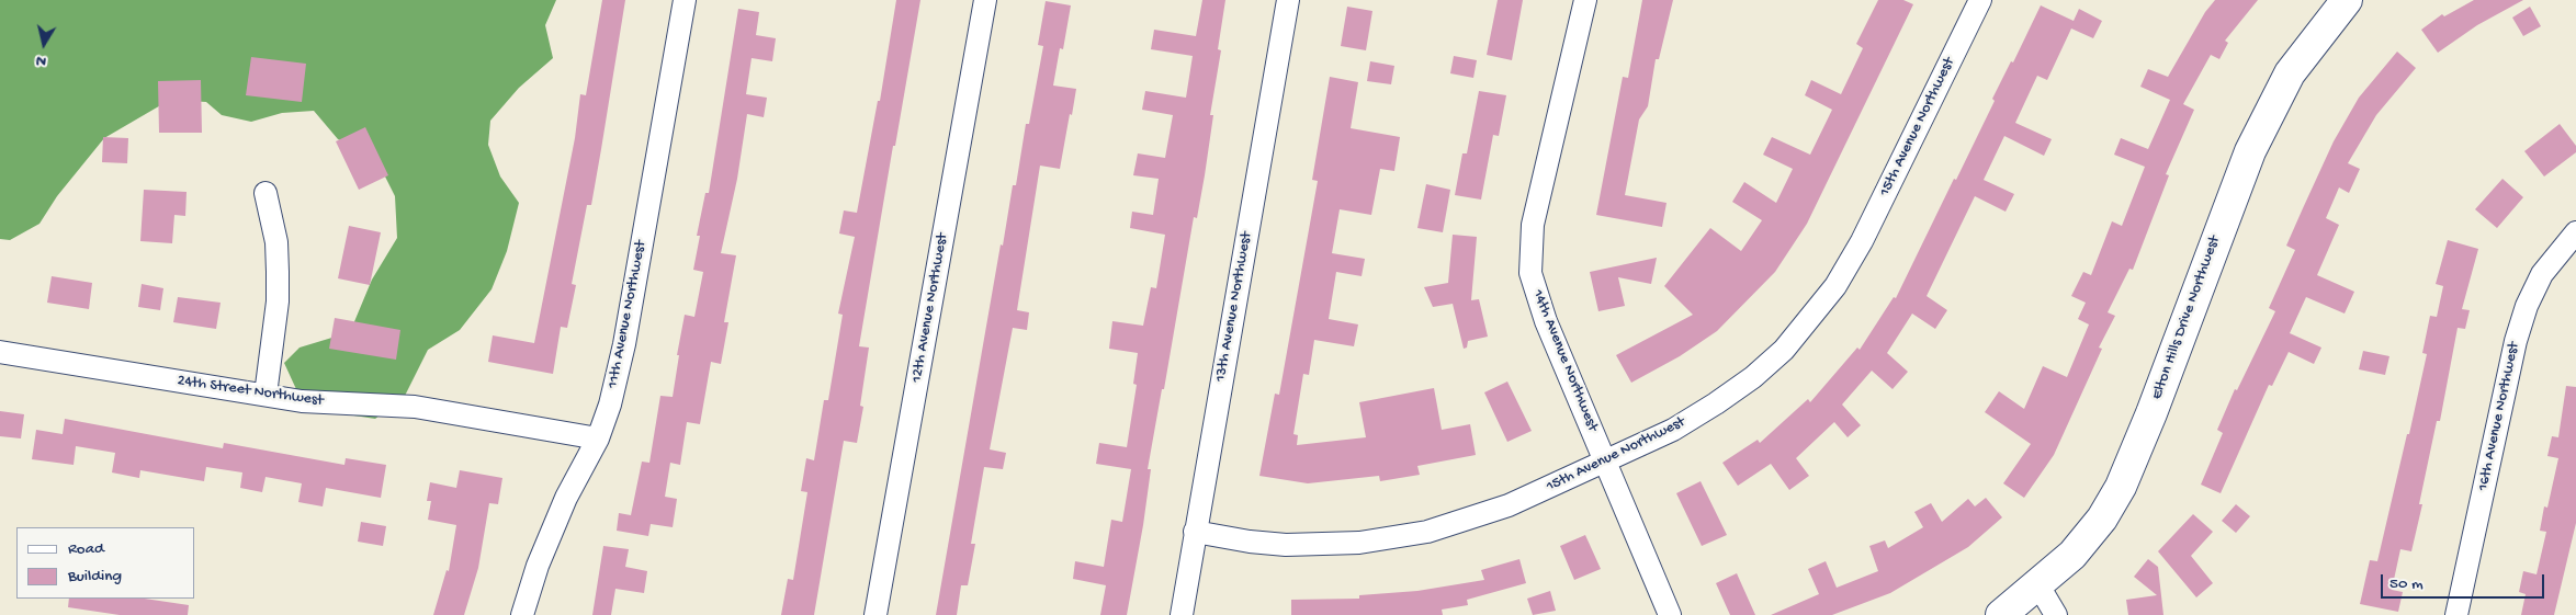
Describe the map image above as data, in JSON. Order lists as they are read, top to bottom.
{
  "streets": {
    "main road": ["Elton Hills Drive Northwest"],
    "street": [
      "15th Avenue Northwest",
      "13th Avenue Northwest",
      "12th Avenue Northwest",
      "11th Avenue Northwest",
      "14th Avenue Northwest",
      "24th Street Northwest",
      "16th Avenue Northwest"
    ]
  },
  "crossings": [
    ["15th Avenue Northwest", "13th Avenue Northwest"],
    ["15th Avenue Northwest", "14th Avenue Northwest"],
    ["11th Avenue Northwest", "24th Street Northwest"]
  ],
  "legend": ["Road", "Building"],
  "scale_bar": "50 m",
  "north": "bottom"
}
